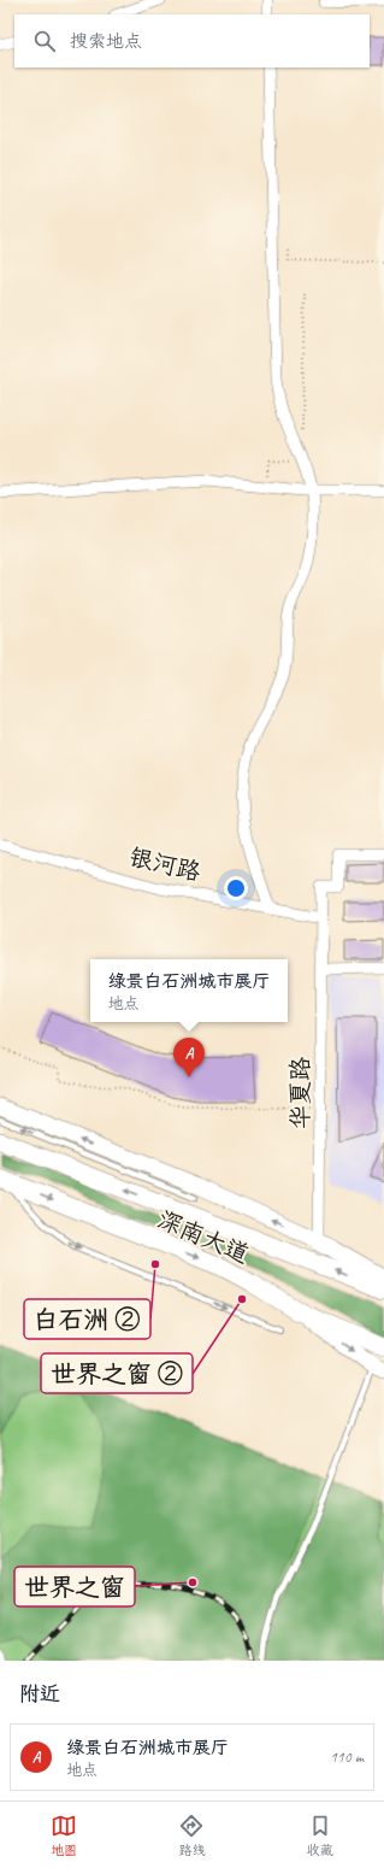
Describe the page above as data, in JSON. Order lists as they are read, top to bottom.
{
  "streets": {
    "main road": ["深南大道"],
    "street": ["银河路", "华夏路"]
  },
  "crossings": [
    ["银河路", "华夏路"]
  ],
  "places": ["白石洲 ②", "世界之窗 ②", "世界之窗"],
  "page": {
    "search": "搜索地点",
    "popup": ["绿景白石洲城市展厅", "地点"],
    "pins": "A",
    "heading": "附近",
    "list": [
      {
        "mark": "A",
        "name": "绿景白石洲城市展厅",
        "note": "地点",
        "value": "110 m"
      }
    ],
    "nav": ["地图", "路线", "收藏"]
  }
}
